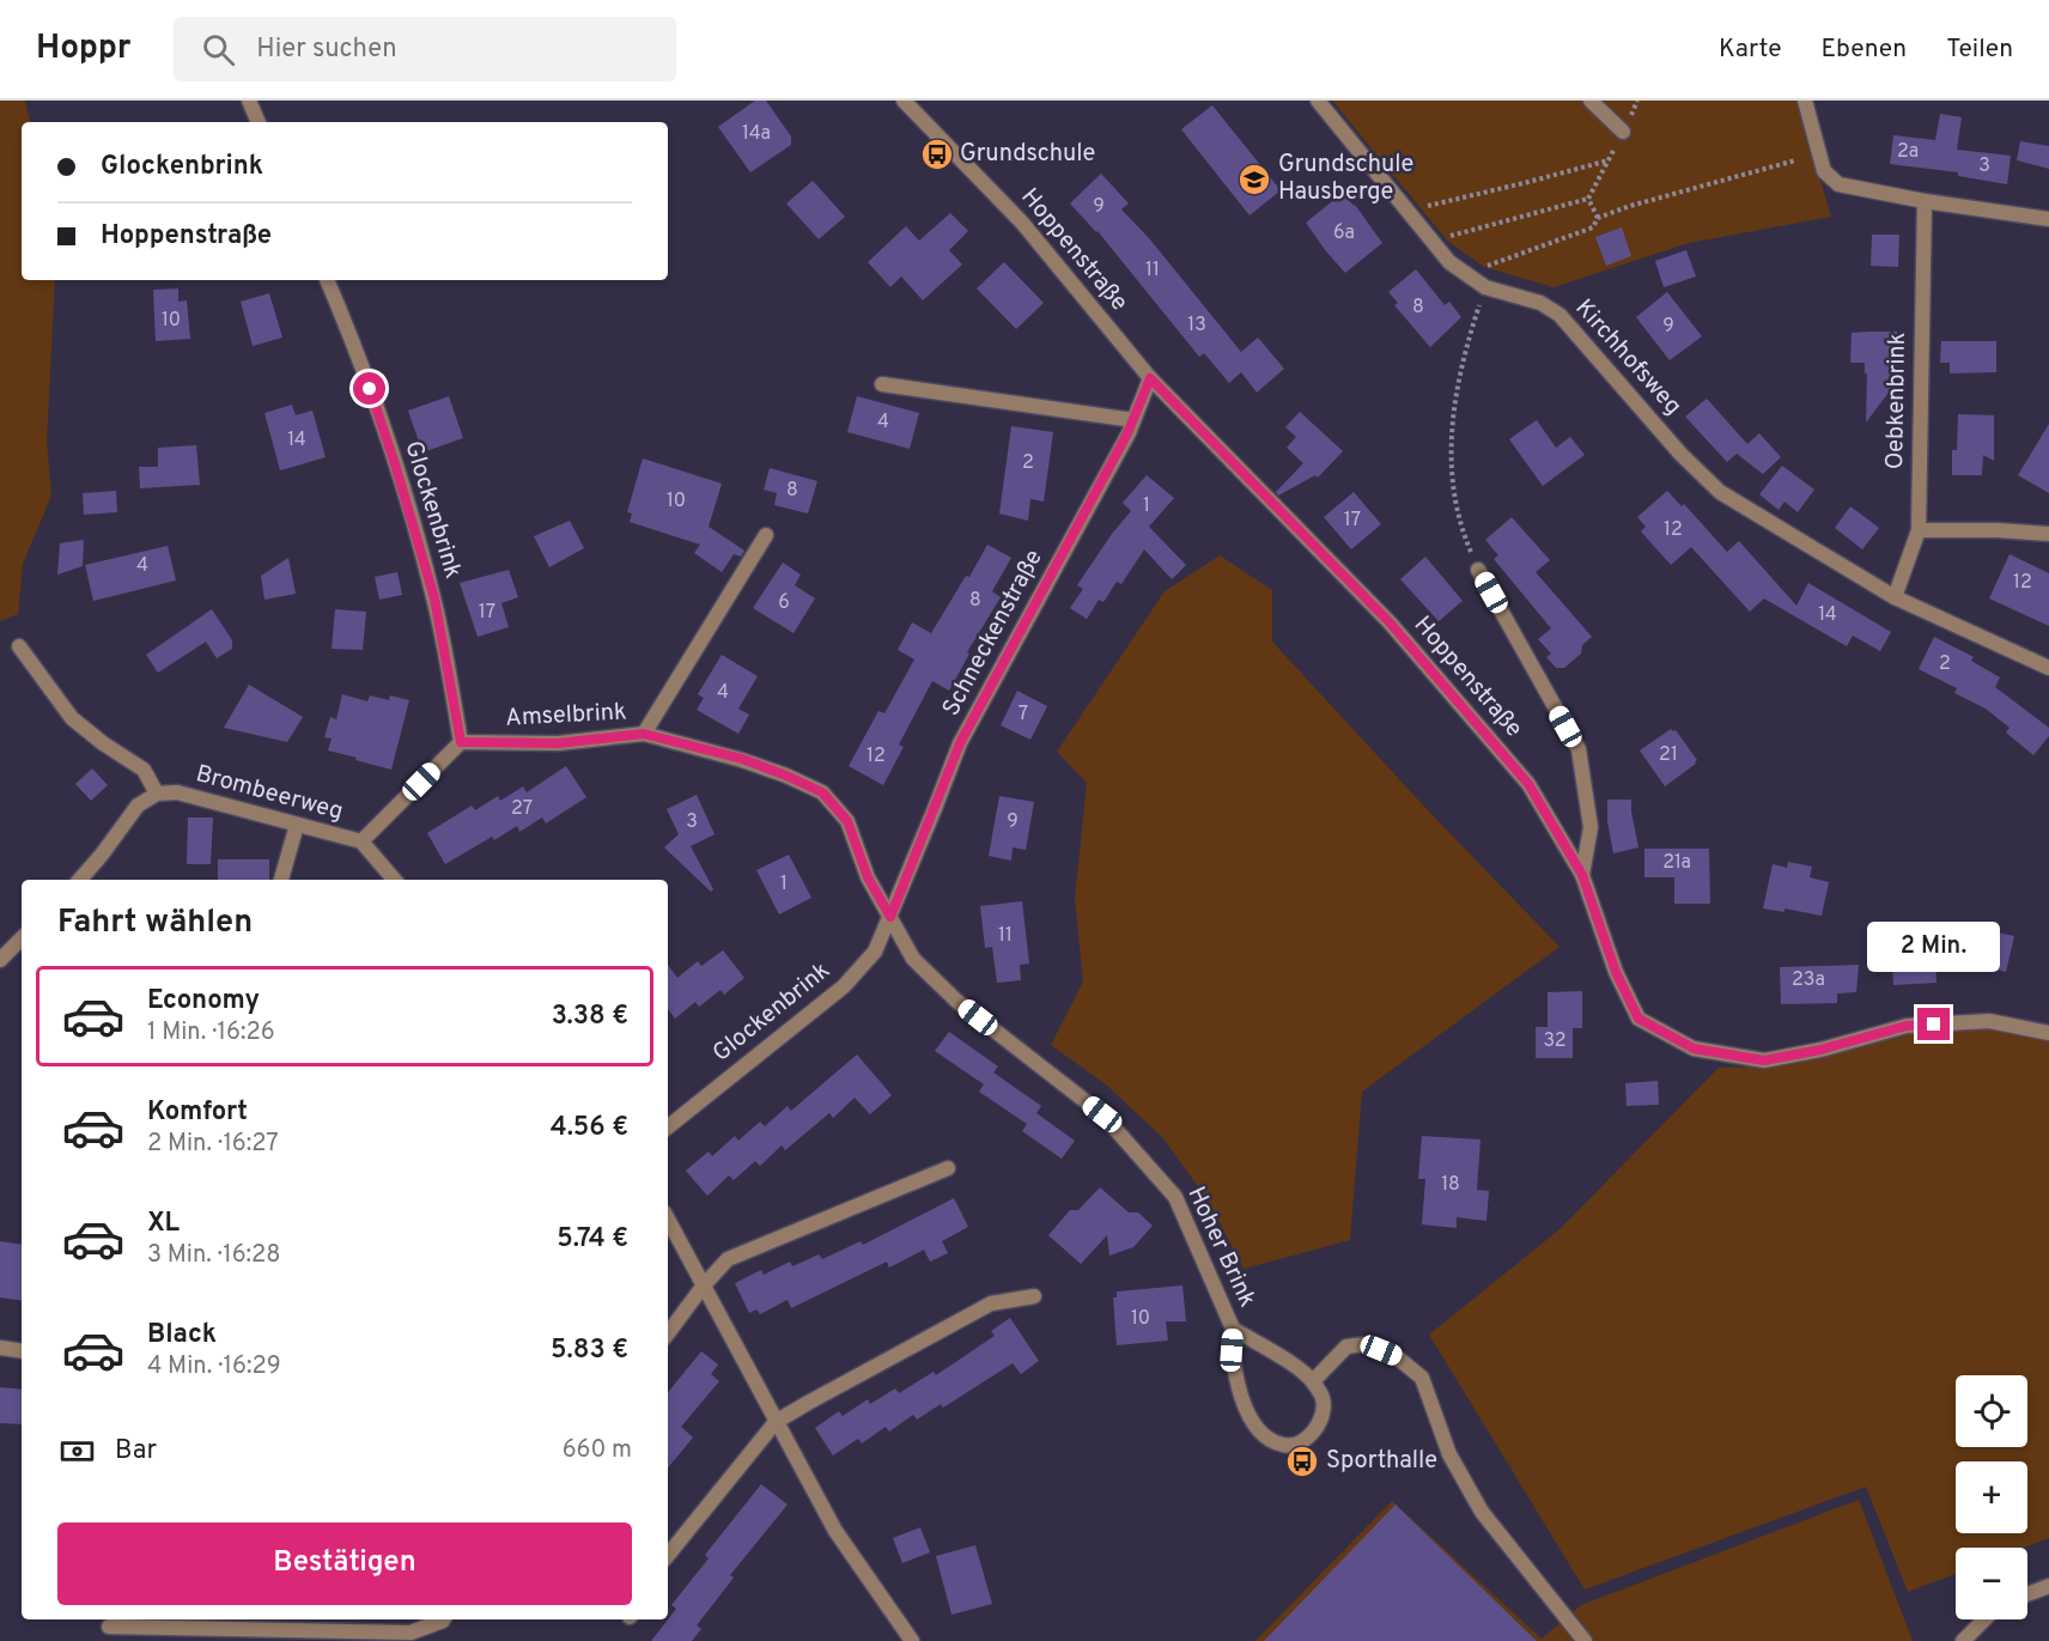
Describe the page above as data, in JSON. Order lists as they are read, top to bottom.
{
  "streets": {
    "street": [
      "Hoppenstraße",
      "Kirchhofsweg",
      "Oebkenbrink",
      "Glockenbrink",
      "Schneckenstraße",
      "Amselbrink",
      "Brombeerweg",
      "Hoher Brink"
    ]
  },
  "crossings": [
    ["Hoppenstraße", "Schneckenstraße"],
    ["Kirchhofsweg", "Oebkenbrink"],
    ["Glockenbrink", "Schneckenstraße"],
    ["Glockenbrink", "Amselbrink"],
    ["Glockenbrink", "Hoher Brink"],
    ["Schneckenstraße", "Amselbrink"],
    ["Schneckenstraße", "Hoher Brink"],
    ["Amselbrink", "Hoher Brink"]
  ],
  "places": {
    "bus stop": ["Grundschule", "Sporthalle"],
    "school or university": ["Grundschule Hausberge"]
  },
  "house_numbers": [
    "14a",
    "2a",
    "3",
    "9",
    "6a",
    "11",
    "8",
    "10",
    "13",
    "9",
    "4",
    "14",
    "2",
    "8",
    "10",
    "1",
    "17",
    "12",
    "4",
    "12",
    "8",
    "6",
    "17",
    "14",
    "2",
    "4",
    "7",
    "21",
    "12",
    "27",
    "3",
    "9",
    "21a",
    "1",
    "11",
    "23a",
    "32",
    "18",
    "10"
  ],
  "page": {
    "header": "Hoppr",
    "search": "Hier suchen",
    "nav": ["Karte", "Ebenen", "Teilen"],
    "banner": ["Glockenbrink", "Hoppenstraße"],
    "heading": "Fahrt wählen",
    "bubble": "2 Min.",
    "list": [
      {
        "name": "Economy",
        "note": "1 Min. · 16:26",
        "value": "3.38 €"
      },
      {
        "name": "Komfort",
        "note": "2 Min. · 16:27",
        "value": "4.56 €"
      },
      {
        "name": "XL",
        "note": "3 Min. · 16:28",
        "value": "5.74 €"
      },
      {
        "name": "Black",
        "note": "4 Min. · 16:29",
        "value": "5.83 €"
      }
    ],
    "map_buttons": ["+", "−"],
    "pay": ["Bar", "660 m"],
    "buttons": "Bestätigen"
  }
}
